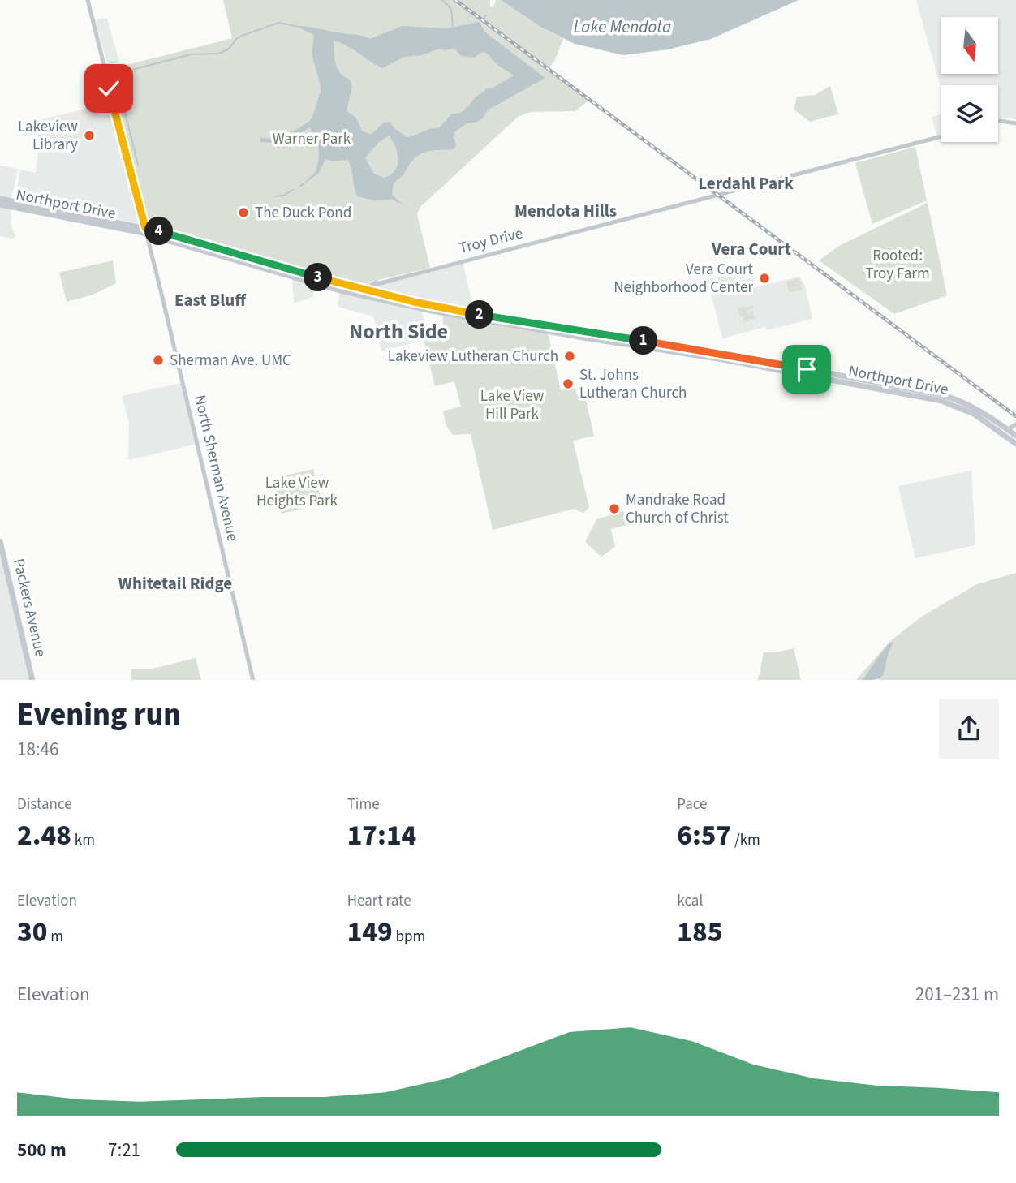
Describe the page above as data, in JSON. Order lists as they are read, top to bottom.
{
  "streets": {
    "main road": ["Northport Drive", "Packers Avenue"],
    "street": ["Troy Drive", "North Sherman Avenue"]
  },
  "crossings": [
    ["Northport Drive", "North Sherman Avenue"]
  ],
  "districts": [
    "Lerdahl Park",
    "Mendota Hills",
    "Vera Court",
    "East Bluff",
    "North Side",
    "Whitetail Ridge"
  ],
  "water": ["Lake Mendota"],
  "parks": [
    "Warner Park",
    "Rooted: Troy Farm",
    "Lake View Hill Park",
    "Lake View Heights Park"
  ],
  "places": [
    "Lakeview Library",
    "The Duck Pond",
    "Vera Court Neighborhood Center",
    "Lakeview Lutheran Church",
    "Sherman Ave. UMC",
    "St. Johns Lutheran Church",
    "Mandrake Road Church of Christ"
  ],
  "north": "bottom",
  "page": {
    "pins": [
      "4",
      "3",
      "2",
      "1"
    ],
    "heading": ["Evening run", "18:46"],
    "stats": [
      ["Distance", "2.48 km"],
      ["Time", "17:14"],
      ["Pace", "6:57 /km"],
      ["Elevation", "30 m"],
      ["Heart rate", "149 bpm"],
      ["kcal", "185"]
    ],
    "chart": ["Elevation", "201–231 m"],
    "list": [
      {
        "name": "500 m",
        "note": "7:21"
      }
    ]
  }
}
